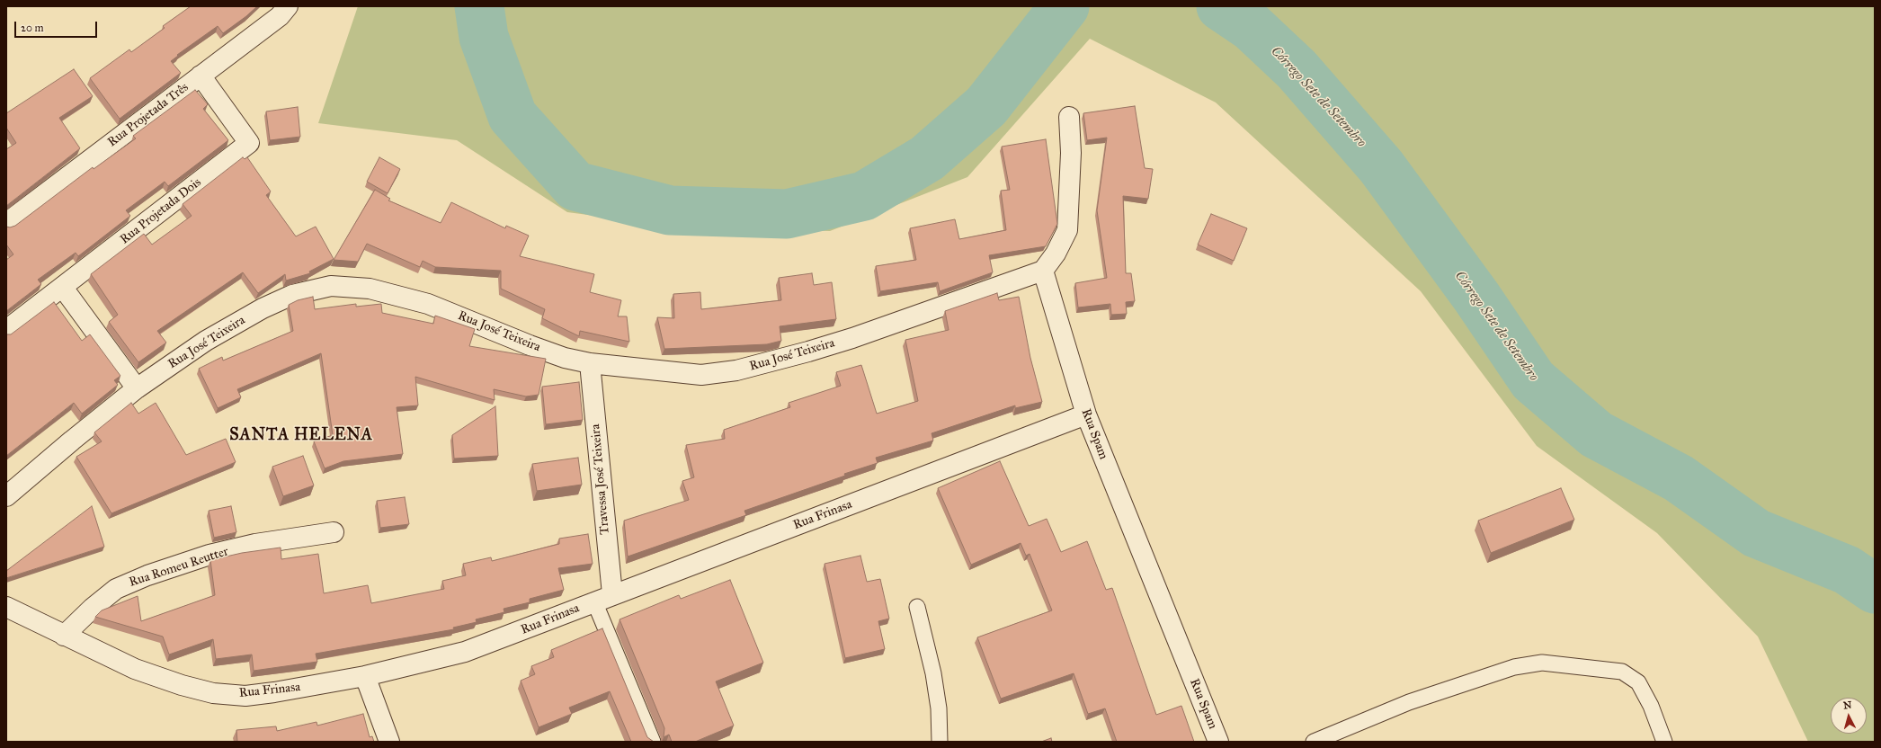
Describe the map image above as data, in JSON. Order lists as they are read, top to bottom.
{
  "streets": {
    "street": [
      "Rua Projetada Três",
      "Rua Projetada Dois",
      "Rua José Teixeira",
      "Rua Spam",
      "Travessa José Teixeira",
      "Rua Frinasa",
      "Rua Romeu Reutter"
    ]
  },
  "crossings": [
    ["Rua Projetada Três", "Rua Projetada Dois"],
    ["Rua José Teixeira", "Rua Spam"],
    ["Rua José Teixeira", "Travessa José Teixeira"],
    ["Rua Spam", "Rua Frinasa"],
    ["Travessa José Teixeira", "Rua Frinasa"],
    ["Rua Frinasa", "Rua Romeu Reutter"]
  ],
  "districts": ["SANTA HELENA"],
  "water": ["Córrego Sete de Setembro"],
  "scale_bar": "20 m",
  "north": "top"
}
